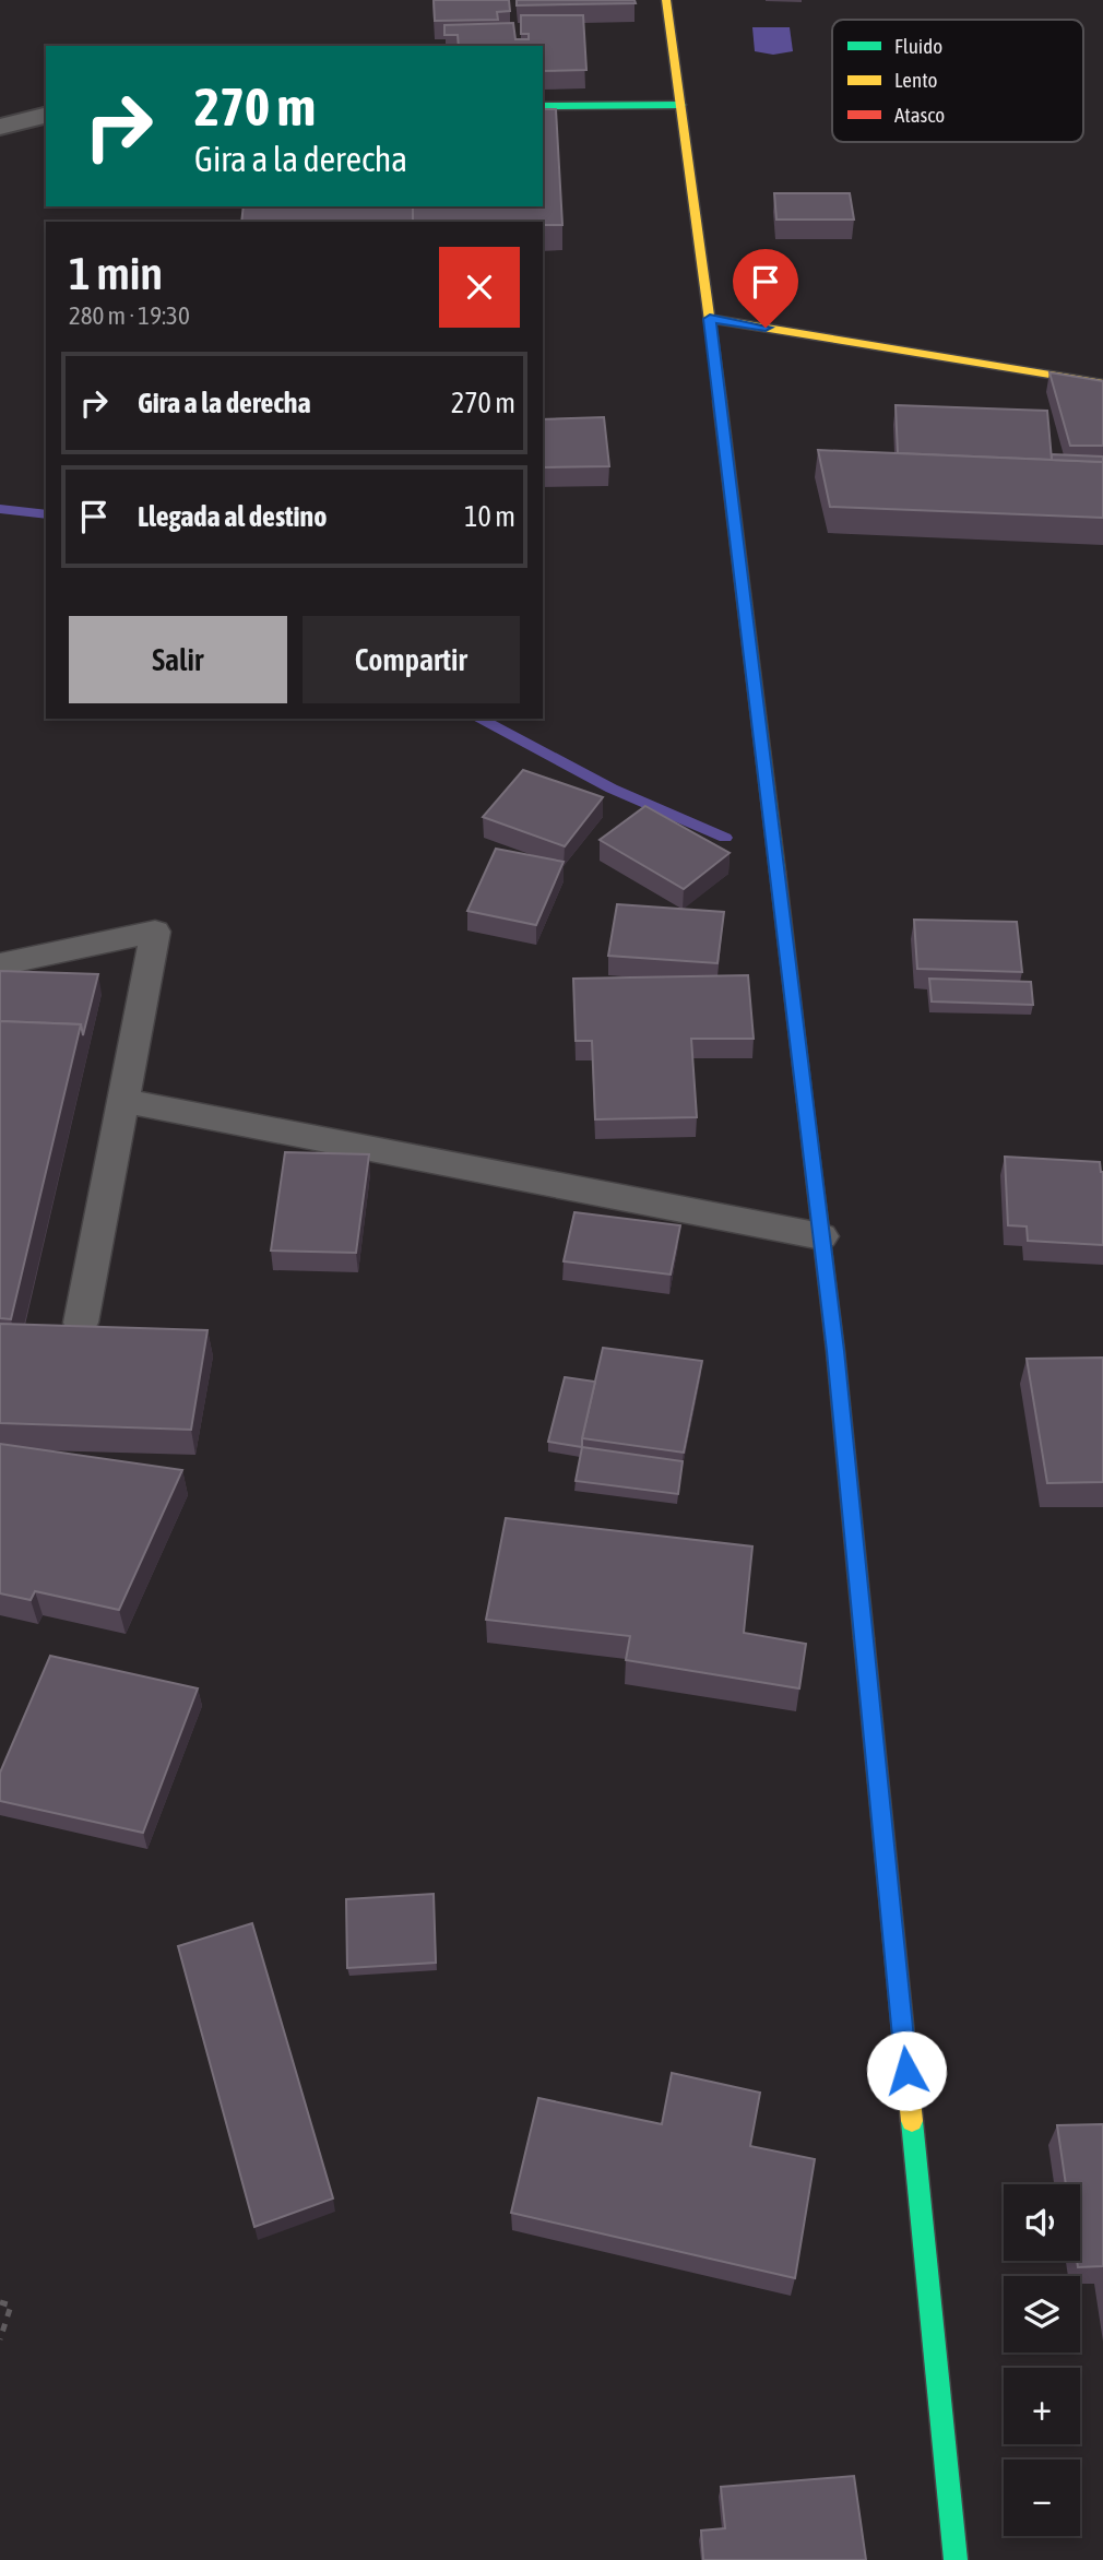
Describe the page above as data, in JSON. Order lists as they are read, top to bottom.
{
  "legend": ["Fluido", "Lento", "Atasco"],
  "page": {
    "turn": ["270 m", "Gira a la derecha"],
    "heading": ["1 min", "280 m · 19:30"],
    "list": [
      {
        "name": "Gira a la derecha",
        "value": "270 m"
      },
      {
        "name": "Llegada al destino",
        "value": "10 m"
      }
    ],
    "buttons": ["Salir", "Compartir"],
    "map_buttons": ["+", "−"]
  }
}
